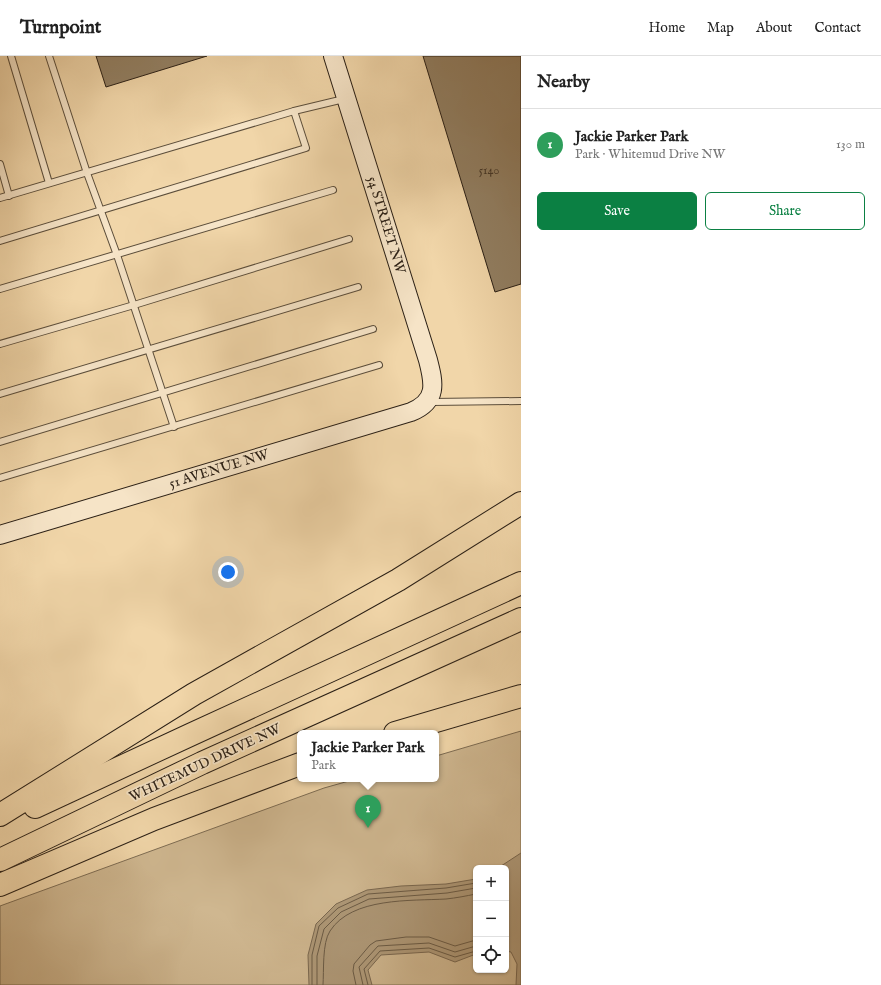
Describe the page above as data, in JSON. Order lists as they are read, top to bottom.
{
  "streets": {
    "highway": ["WHITEMUD DRIVE NW"],
    "street": ["54 STREET NW", "51 AVENUE NW"]
  },
  "crossings": [
    ["54 STREET NW", "51 AVENUE NW"]
  ],
  "house_numbers": ["5140"],
  "page": {
    "header": "Turnpoint",
    "nav": [
      "Home",
      "Map",
      "About",
      "Contact"
    ],
    "heading": "Nearby",
    "list": [
      {
        "mark": "1",
        "name": "Jackie Parker Park",
        "note": "Park · Whitemud Drive NW",
        "value": "130 m"
      }
    ],
    "buttons": ["Save", "Share"],
    "popup": ["Jackie Parker Park", "Park"],
    "pins": "1",
    "map_buttons": ["+", "−"]
  }
}
